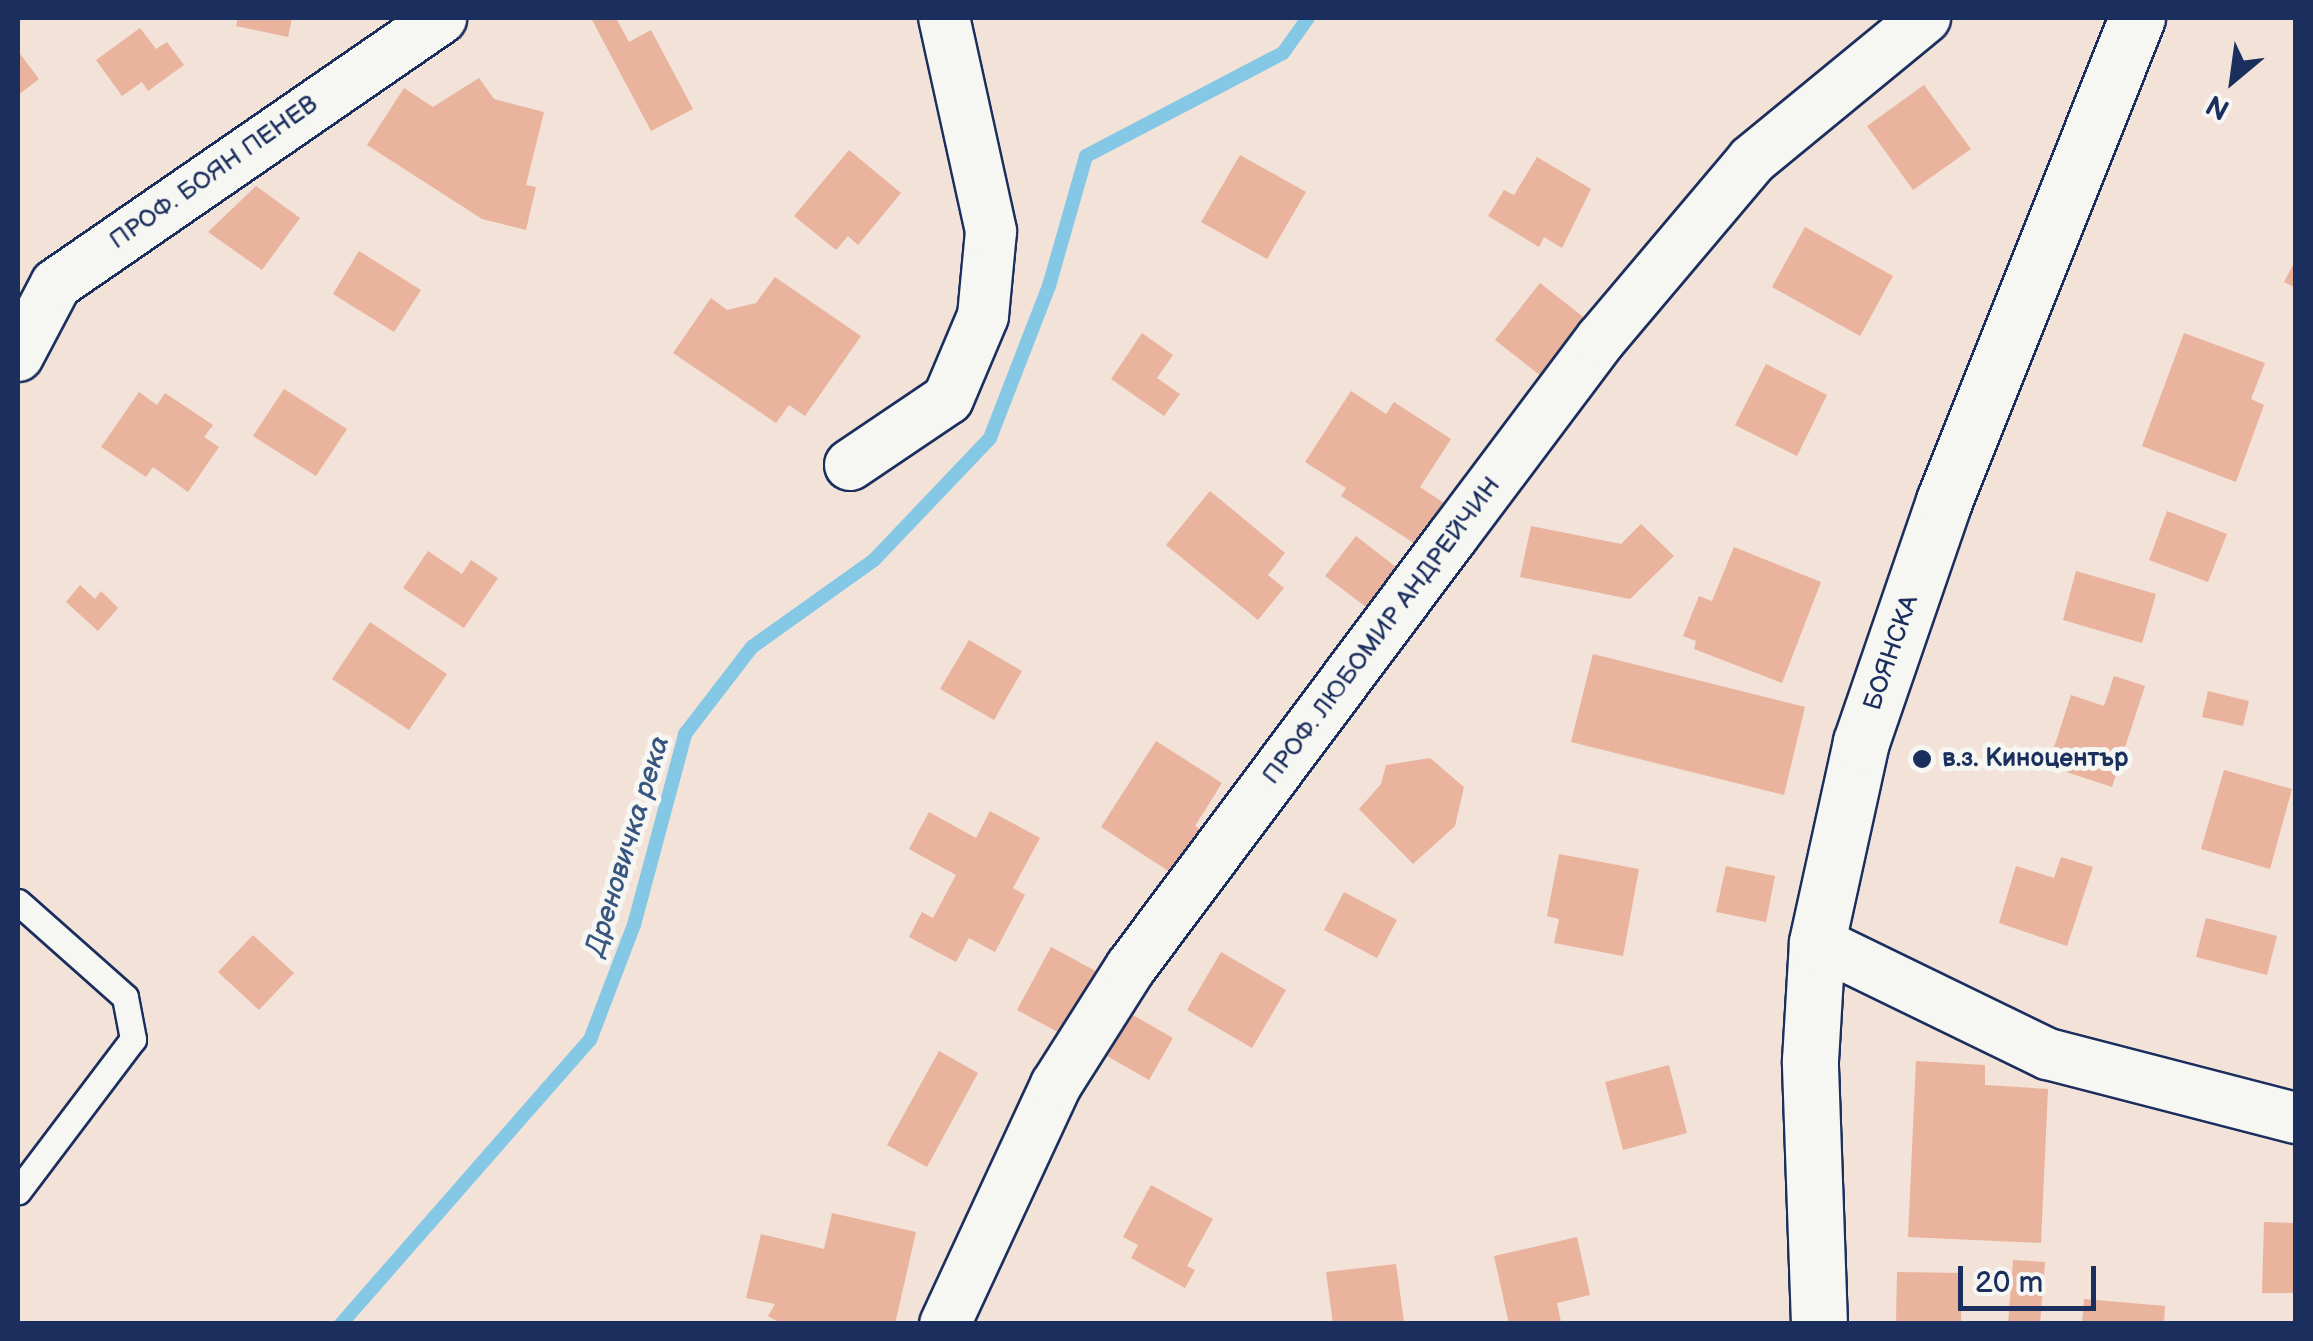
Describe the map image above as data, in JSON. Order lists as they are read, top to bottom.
{
  "streets": {
    "main road": ["БОЯНСКА"],
    "street": ["ПРОФ. БОЯН ПЕНЕВ", "ПРОФ. ЛЮБОМИР АНДРЕЙЧИН"]
  },
  "water": ["Дреновичка река"],
  "places": ["в.з. Киноцентър"],
  "scale_bar": "20 m",
  "north": "bottom left"
}
